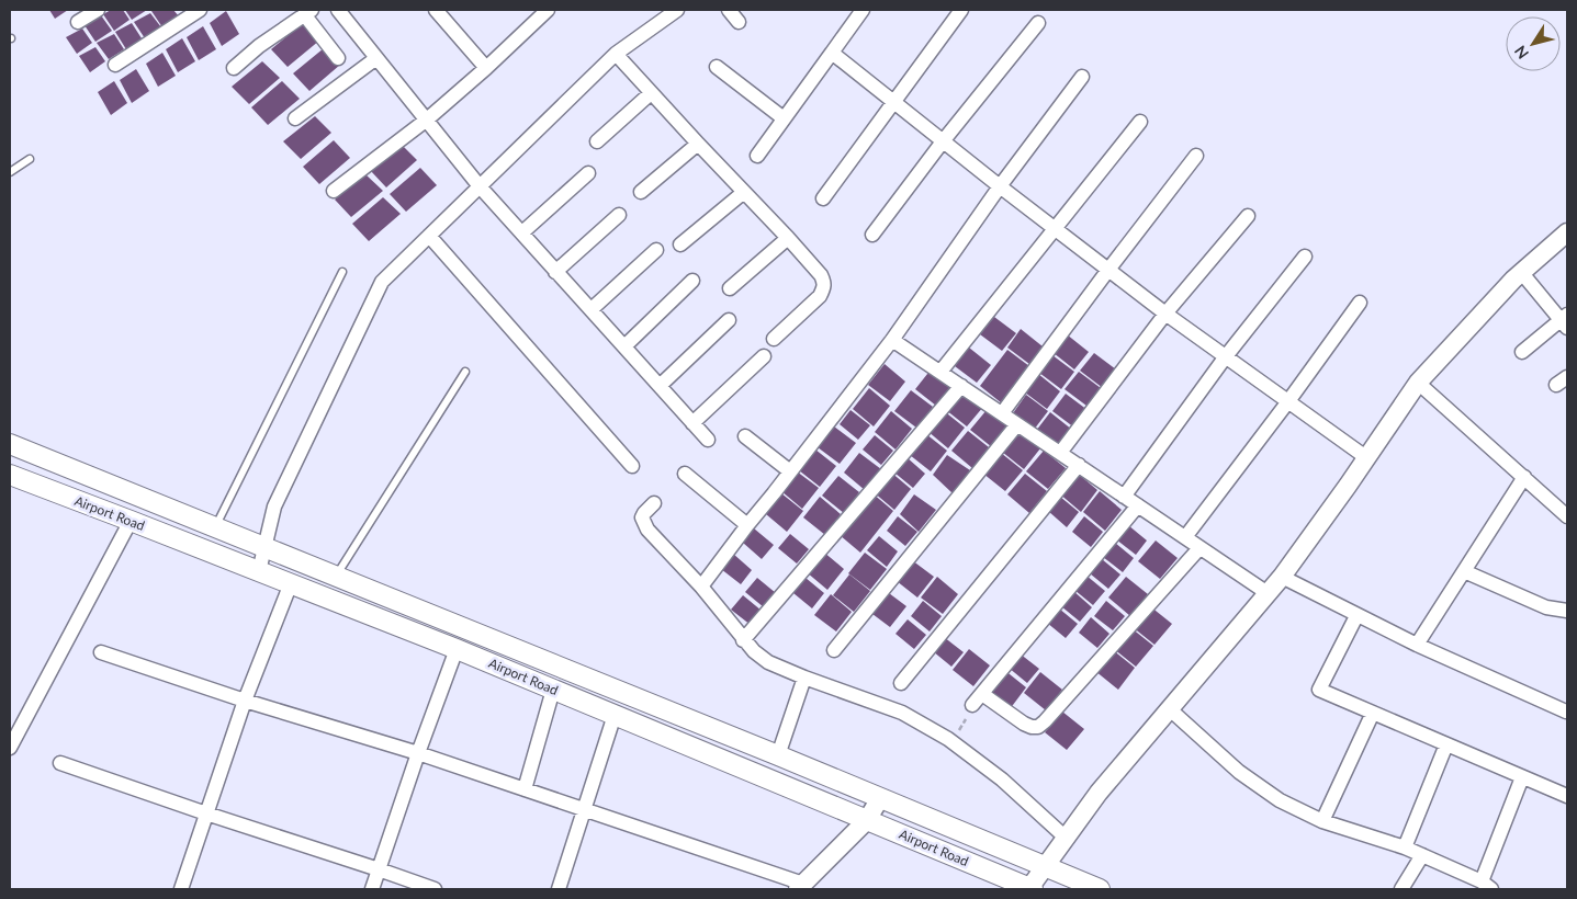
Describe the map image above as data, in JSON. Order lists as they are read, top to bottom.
{
  "streets": {
    "main road": ["Airport Road"]
  },
  "north": "bottom left"
}
